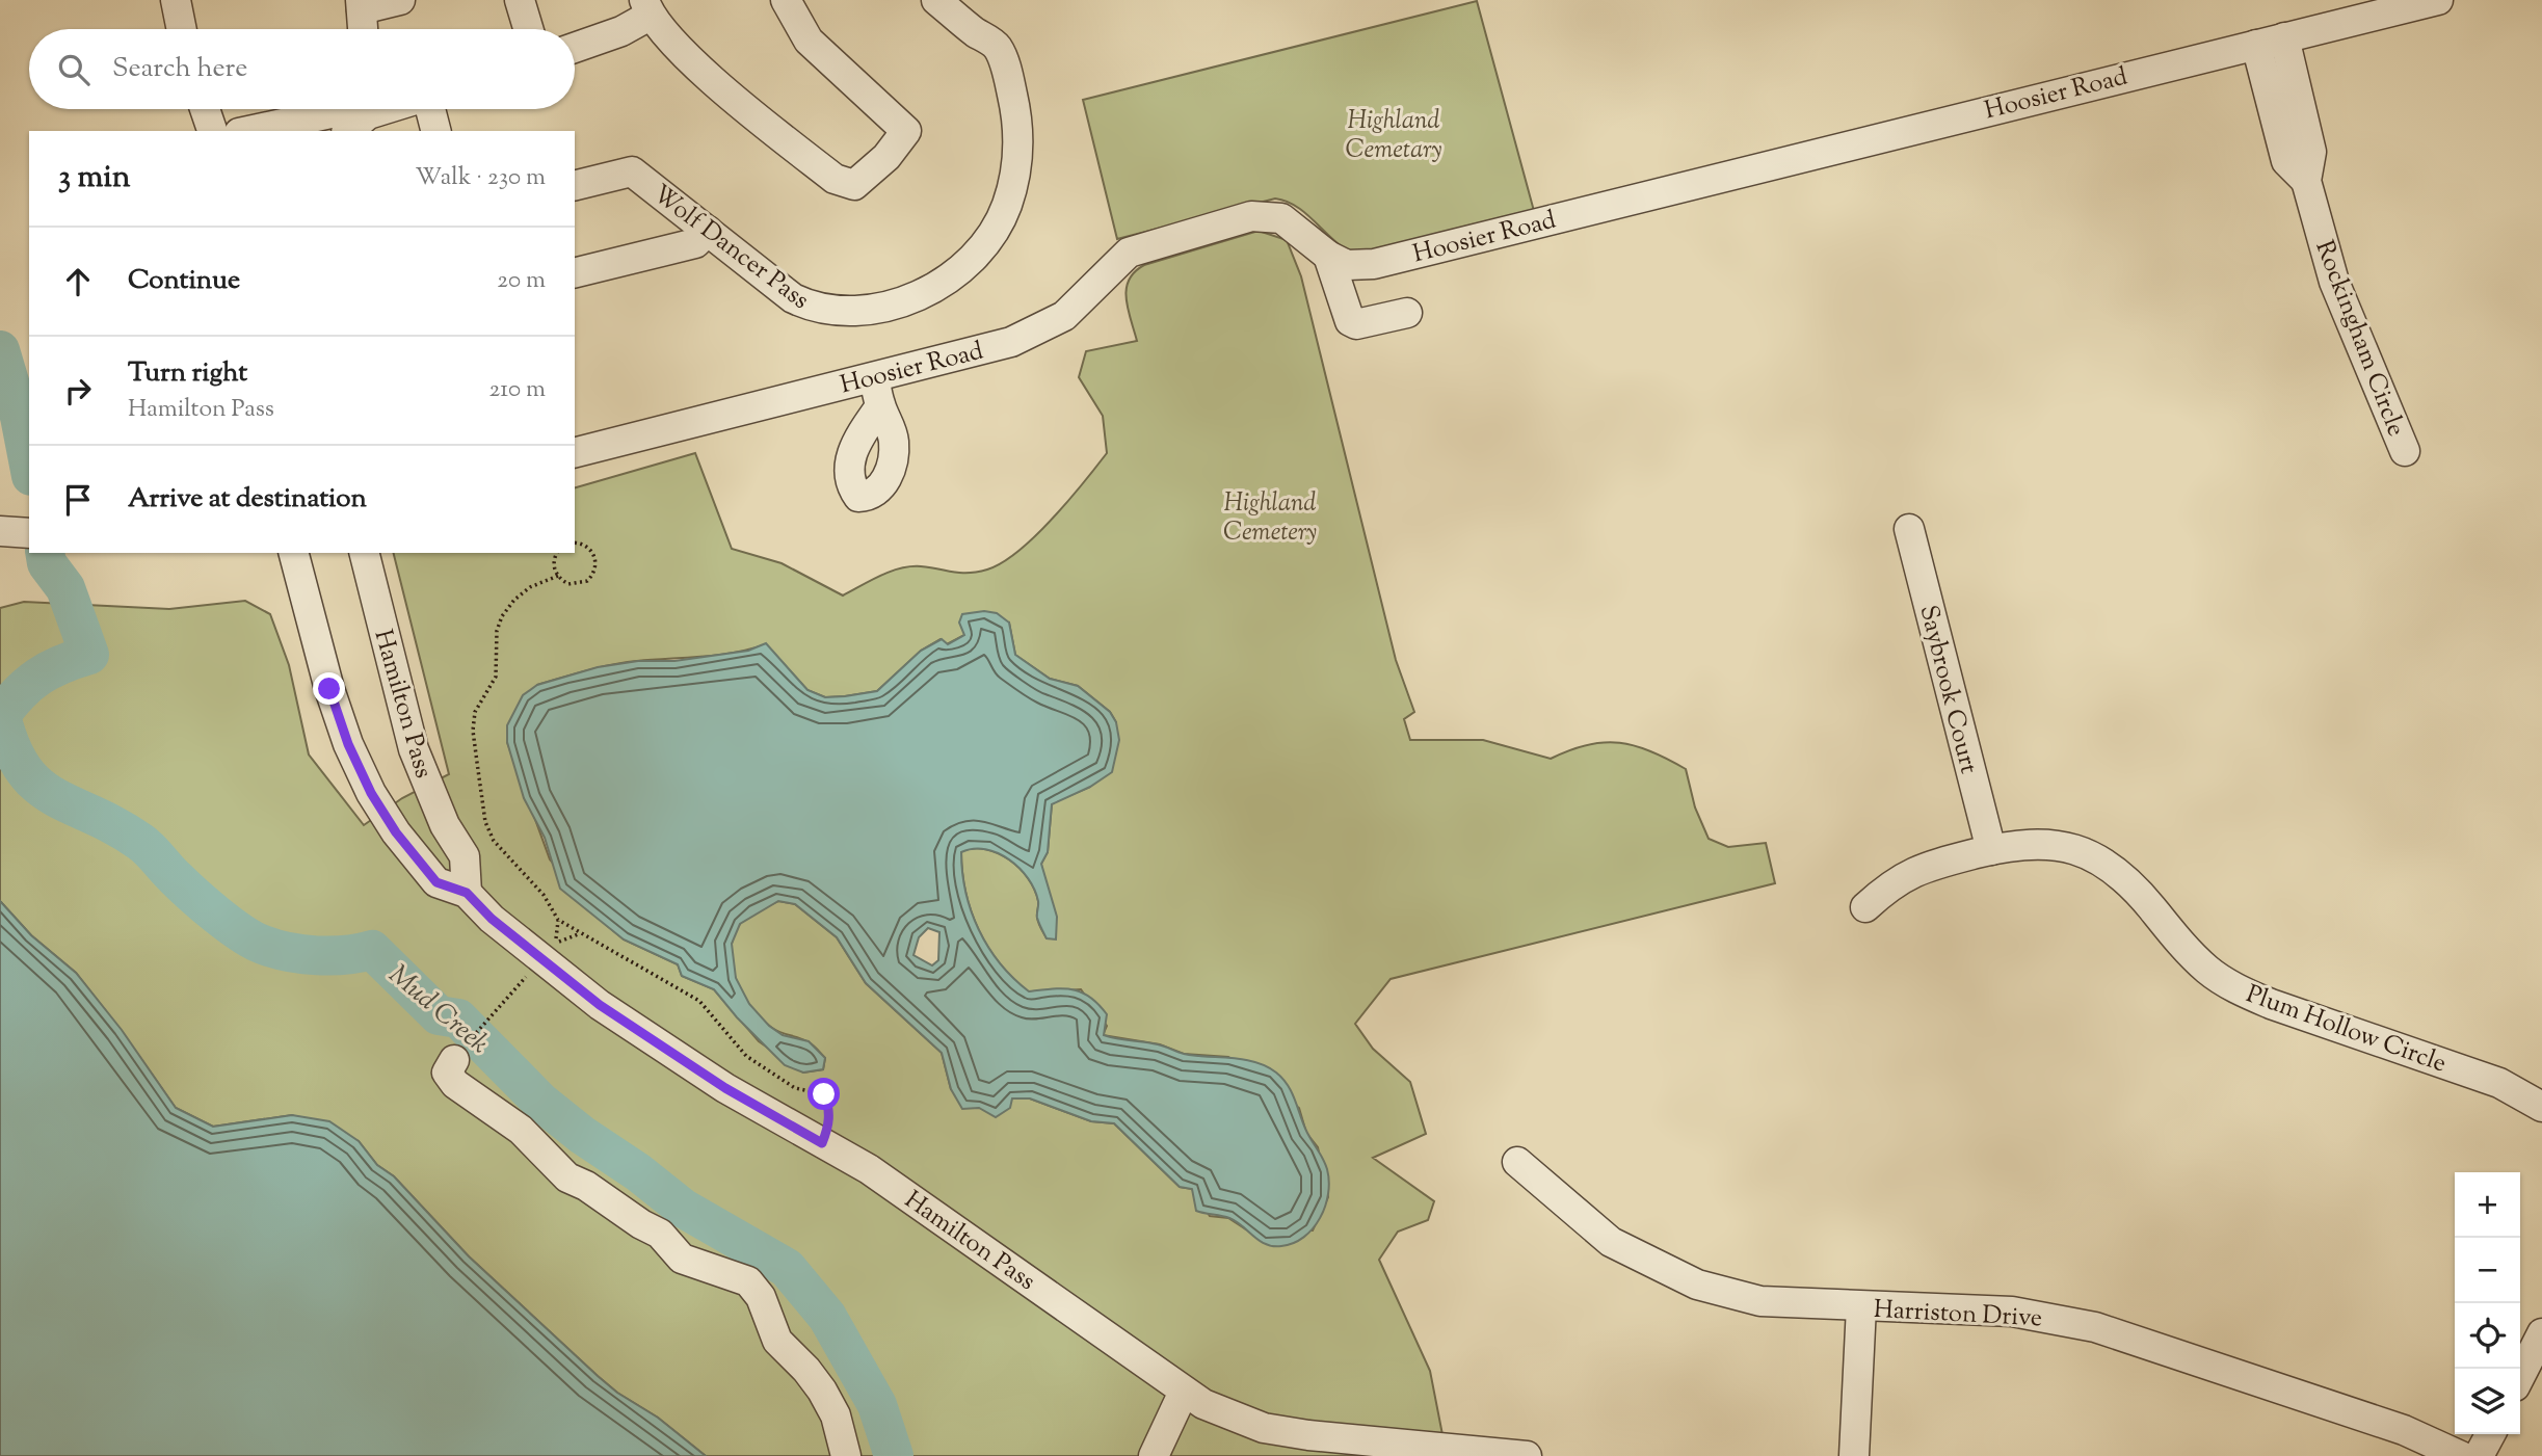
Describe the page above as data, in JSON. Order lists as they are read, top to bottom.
{
  "streets": {
    "street": [
      "Hoosier Road",
      "Wolf Dancer Pass",
      "Rockingham Circle",
      "Saybrook Court",
      "Hamilton Pass",
      "Plum Hollow Circle",
      "Harriston Drive"
    ]
  },
  "crossings": [
    ["Hoosier Road", "Rockingham Circle"],
    ["Saybrook Court", "Plum Hollow Circle"]
  ],
  "water": ["Mud Creek"],
  "parks": ["Highland Cemetary", "Highland Cemetery"],
  "page": {
    "search": "Search here",
    "heading": ["3 min", "Walk · 230 m"],
    "list": [
      ["Continue", "20 m"],
      ["Turn right", "Hamilton Pass", "210 m"],
      "Arrive at destination"
    ],
    "map_buttons": ["+", "−"]
  }
}
